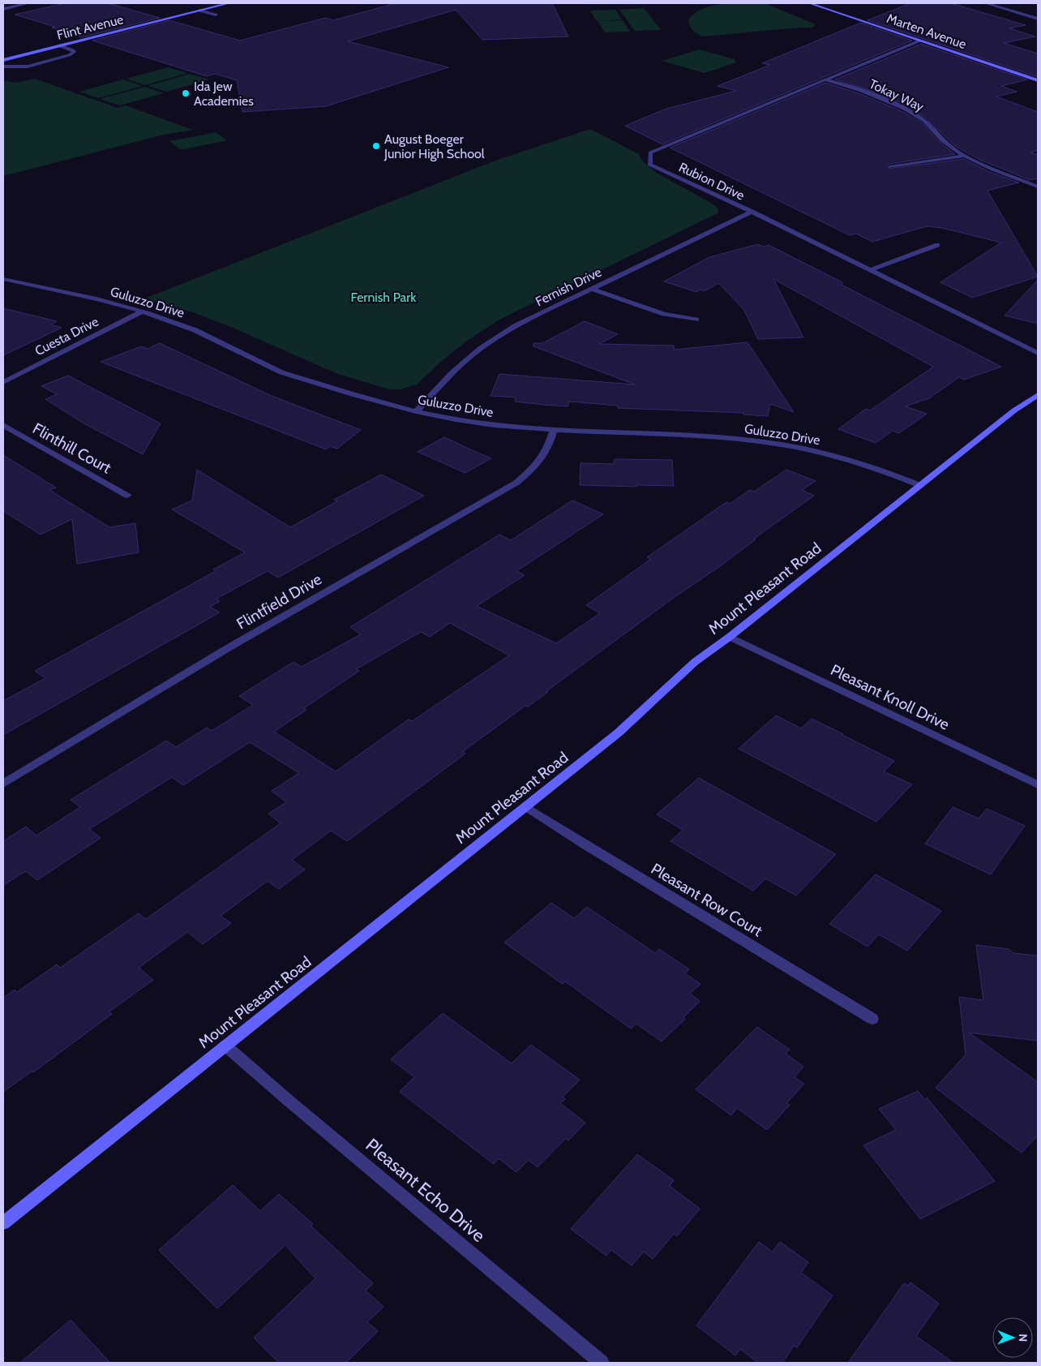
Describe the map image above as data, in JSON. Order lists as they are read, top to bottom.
{
  "streets": {
    "street": [
      "Flint Avenue",
      "Marten Avenue",
      "Tokay Way",
      "Rubion Drive",
      "Fernish Drive",
      "Guluzzo Drive",
      "Cuesta Drive",
      "Flinthill Court",
      "Mount Pleasant Road",
      "Flintfield Drive",
      "Pleasant Knoll Drive",
      "Pleasant Row Court",
      "Pleasant Echo Drive"
    ]
  },
  "crossings": [
    ["Marten Avenue", "Rubion Drive"],
    ["Tokay Way", "Rubion Drive"],
    ["Rubion Drive", "Fernish Drive"],
    ["Fernish Drive", "Guluzzo Drive"],
    ["Guluzzo Drive", "Cuesta Drive"],
    ["Guluzzo Drive", "Mount Pleasant Road"],
    ["Guluzzo Drive", "Flintfield Drive"],
    ["Mount Pleasant Road", "Pleasant Knoll Drive"],
    ["Mount Pleasant Road", "Pleasant Row Court"],
    ["Mount Pleasant Road", "Pleasant Echo Drive"]
  ],
  "parks": ["Fernish Park"],
  "places": ["Ida Jew Academies", "August Boeger Junior High School"],
  "north": "right"
}
